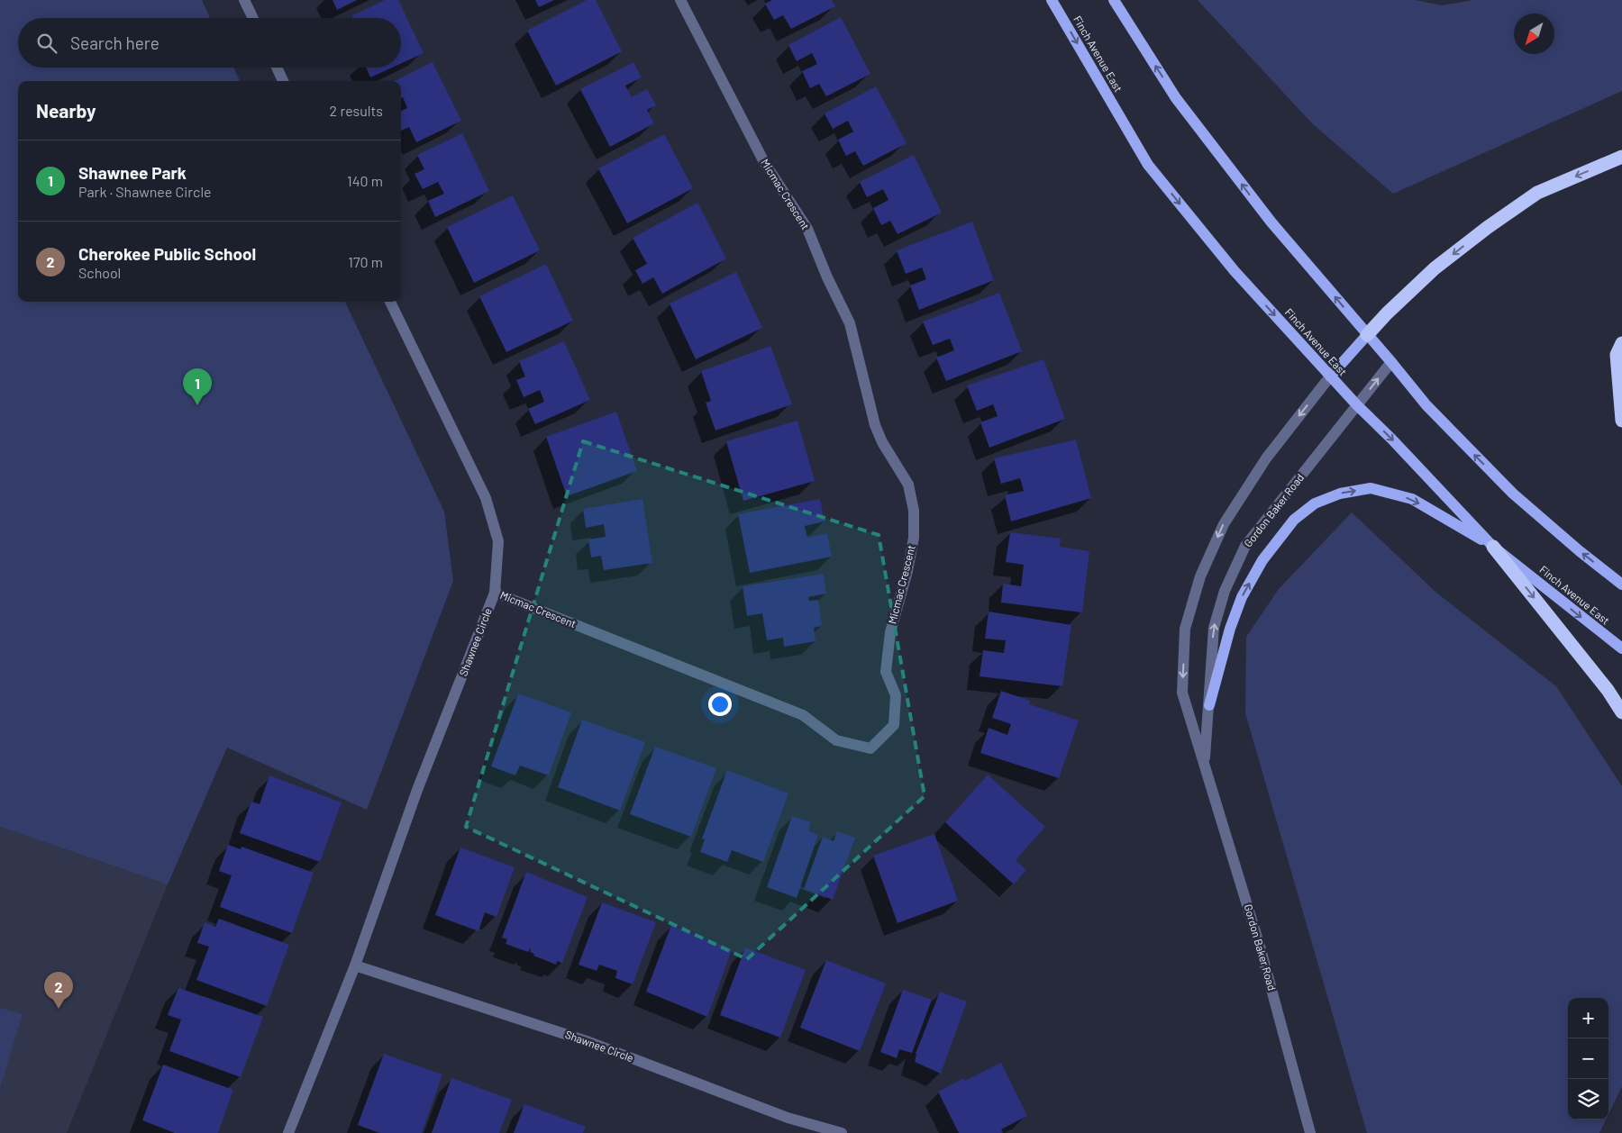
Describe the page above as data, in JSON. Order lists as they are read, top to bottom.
{
  "streets": {
    "main road": ["Finch Avenue East"],
    "street": ["Micmac Crescent", "Gordon Baker Road", "Shawnee Circle"]
  },
  "crossings": [
    ["Finch Avenue East", "Gordon Baker Road"],
    ["Micmac Crescent", "Shawnee Circle"]
  ],
  "north": "bottom left",
  "page": {
    "search": "Search here",
    "heading": ["Nearby", "2 results"],
    "list": [
      {
        "mark": "1",
        "name": "Shawnee Park",
        "note": "Park · Shawnee Circle",
        "value": "140 m"
      },
      {
        "mark": "2",
        "name": "Cherokee Public School",
        "note": "School",
        "value": "170 m"
      }
    ],
    "pins": ["1", "2"],
    "map_buttons": ["+", "−"]
  }
}
